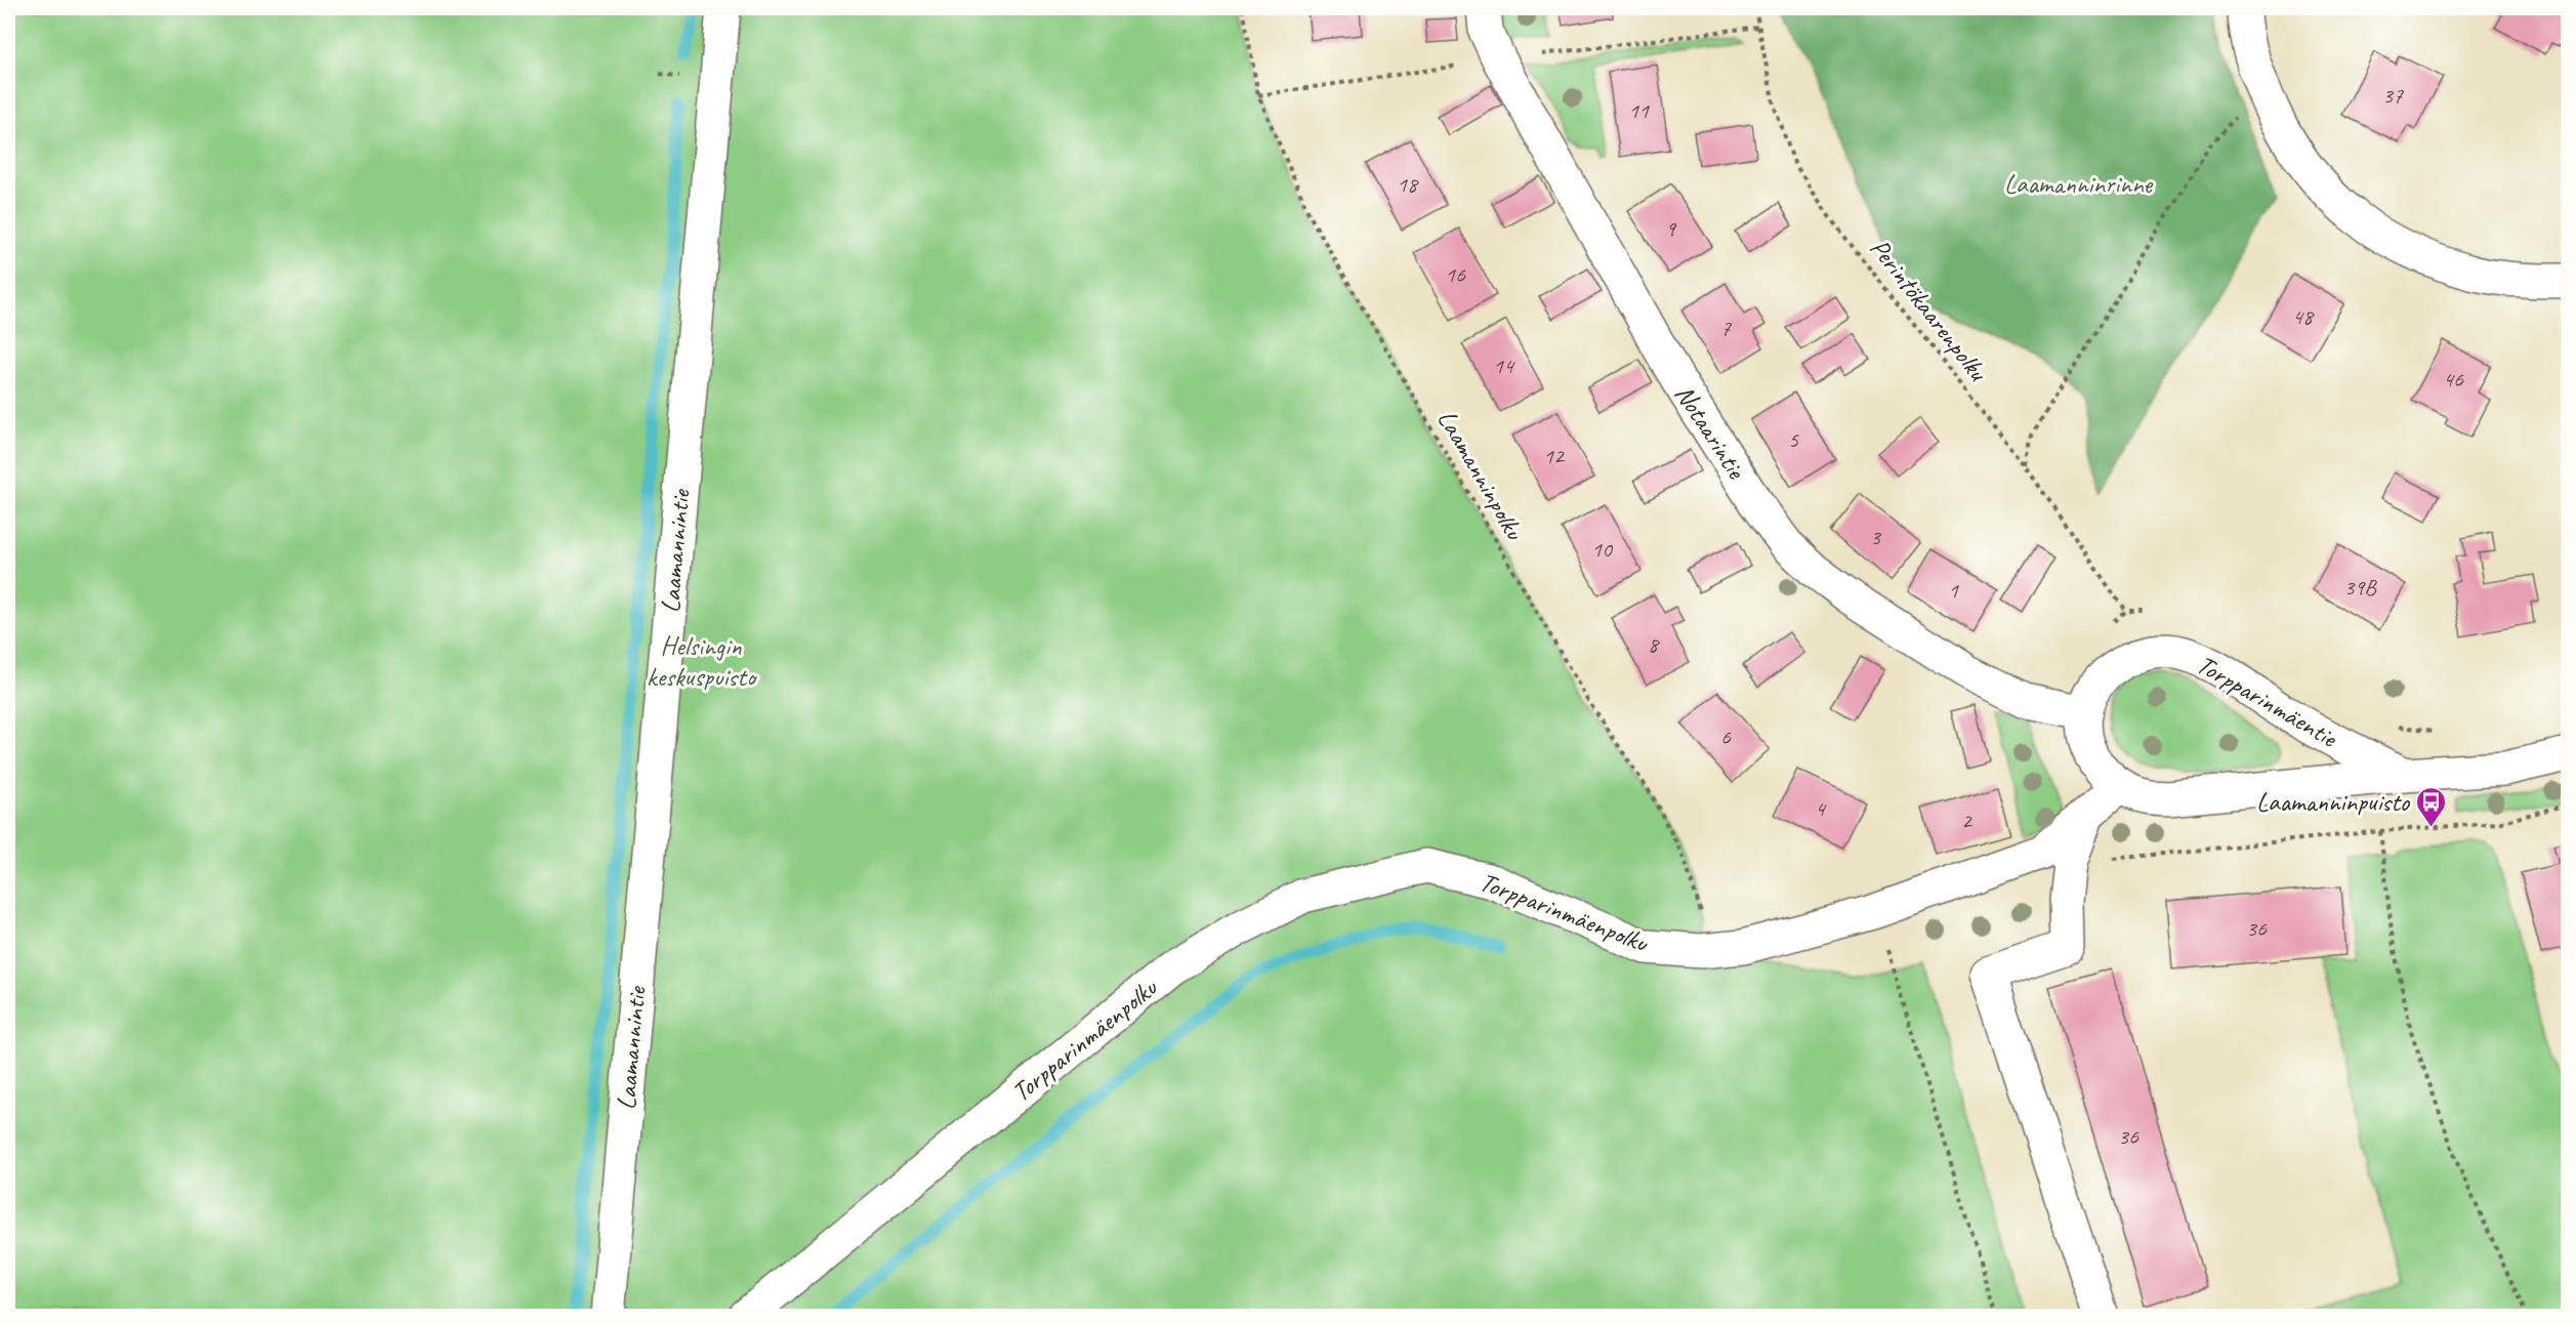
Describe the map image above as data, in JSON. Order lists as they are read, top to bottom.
{
  "streets": {
    "street": [
      "Notaarintie",
      "Laamannintie",
      "Torpparinmäentie",
      "Torpparinmäenpolku"
    ],
    "path": ["Perintökaarenpolku", "Laamanninpolku"]
  },
  "crossings": [
    ["Notaarintie", "Torpparinmäentie"],
    ["Laamanninpolku", "Torpparinmäenpolku"],
    ["Torpparinmäentie", "Torpparinmäenpolku"]
  ],
  "parks": ["Laamanninrinne", "Helsingin keskuspuisto"],
  "places": {
    "bus stop": ["Laamanninpuisto"]
  },
  "house_numbers": [
    "37",
    "11",
    "18",
    "9",
    "16",
    "48",
    "7",
    "14",
    "46",
    "5",
    "12",
    "3",
    "10",
    "39B",
    "1",
    "8",
    "6",
    "4",
    "2",
    "36",
    "36"
  ]
}
